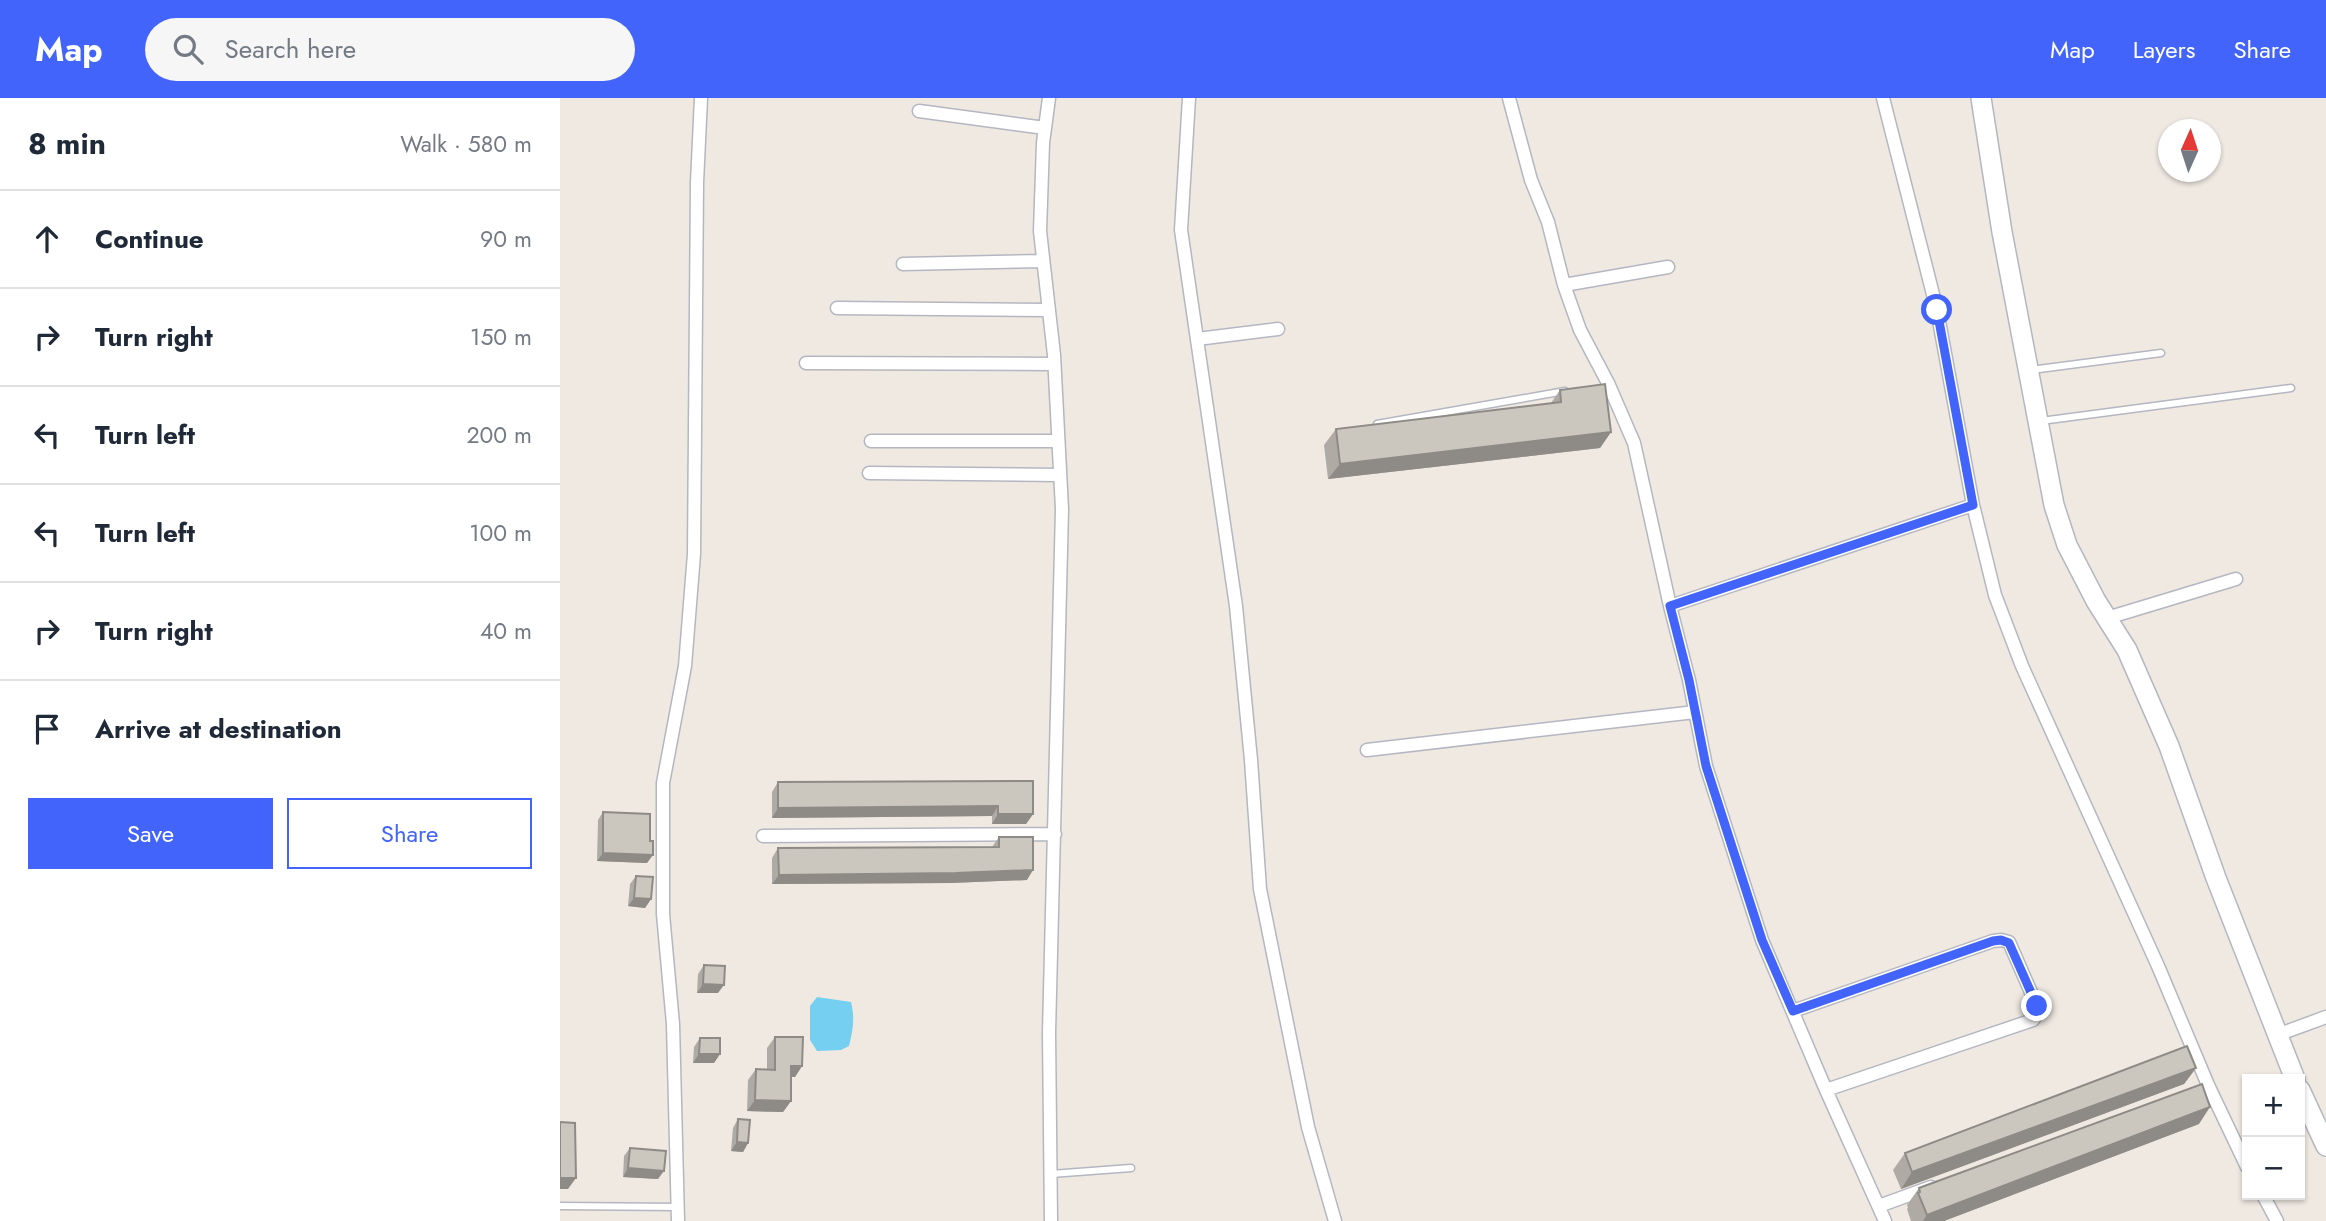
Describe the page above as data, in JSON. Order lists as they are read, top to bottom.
{
  "north": "top",
  "page": {
    "header": "Map",
    "search": "Search here",
    "nav": ["Map", "Layers", "Share"],
    "heading": ["8 min", "Walk · 580 m"],
    "list": [
      ["Continue", "90 m"],
      ["Turn right", "150 m"],
      ["Turn left", "200 m"],
      ["Turn left", "100 m"],
      ["Turn right", "40 m"],
      "Arrive at destination"
    ],
    "buttons": ["Save", "Share"],
    "map_buttons": ["+", "−"]
  }
}
